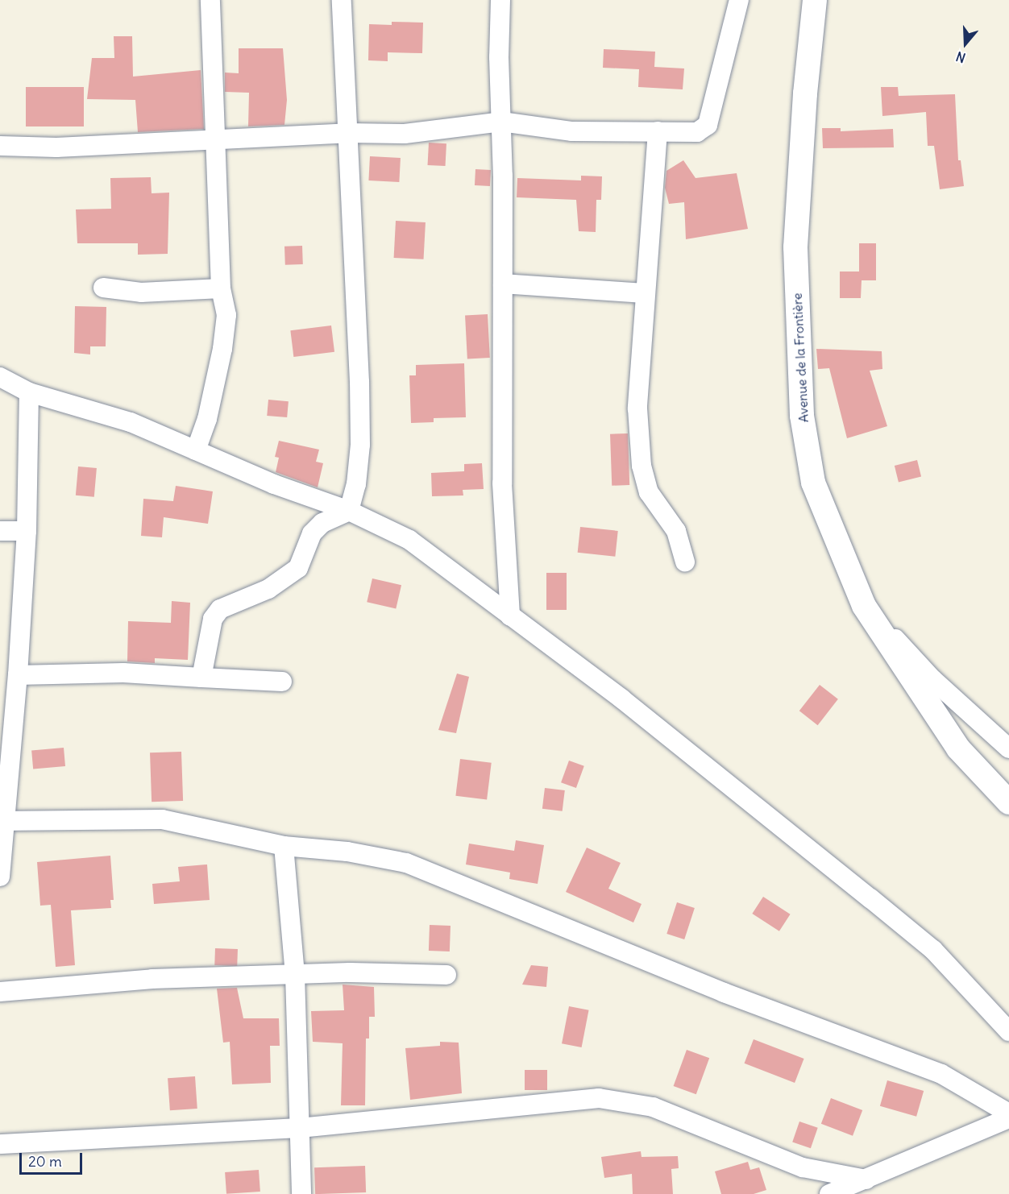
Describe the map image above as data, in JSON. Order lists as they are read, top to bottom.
{
  "streets": {
    "street": ["Avenue de la Frontière"]
  },
  "scale_bar": "20 m",
  "north": "bottom"
}
